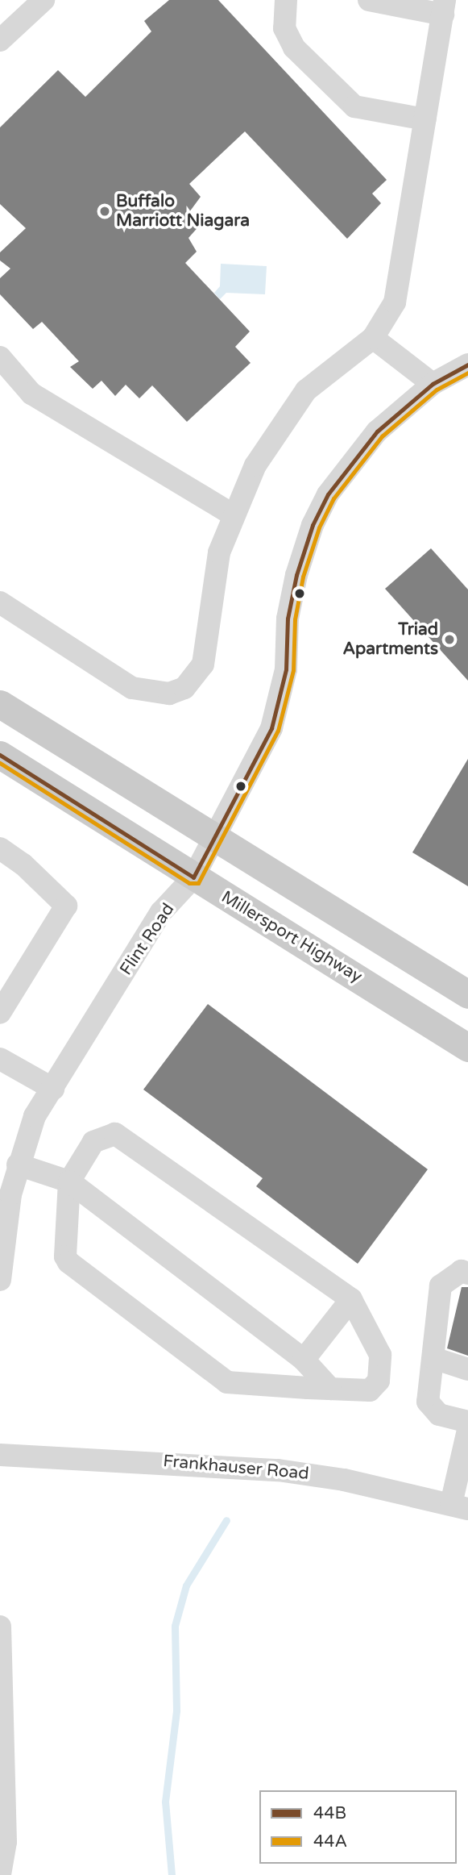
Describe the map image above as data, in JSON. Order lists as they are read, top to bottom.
{
  "streets": {
    "main road": ["Millersport Highway"],
    "street": ["Flint Road", "Frankhauser Road"]
  },
  "crossings": [
    ["Millersport Highway", "Flint Road"]
  ],
  "places": ["Buffalo Marriott Niagara", "Triad Apartments"],
  "lines": ["transit line 44B", "transit line 44A"],
  "legend": ["44B", "44A"]
}
